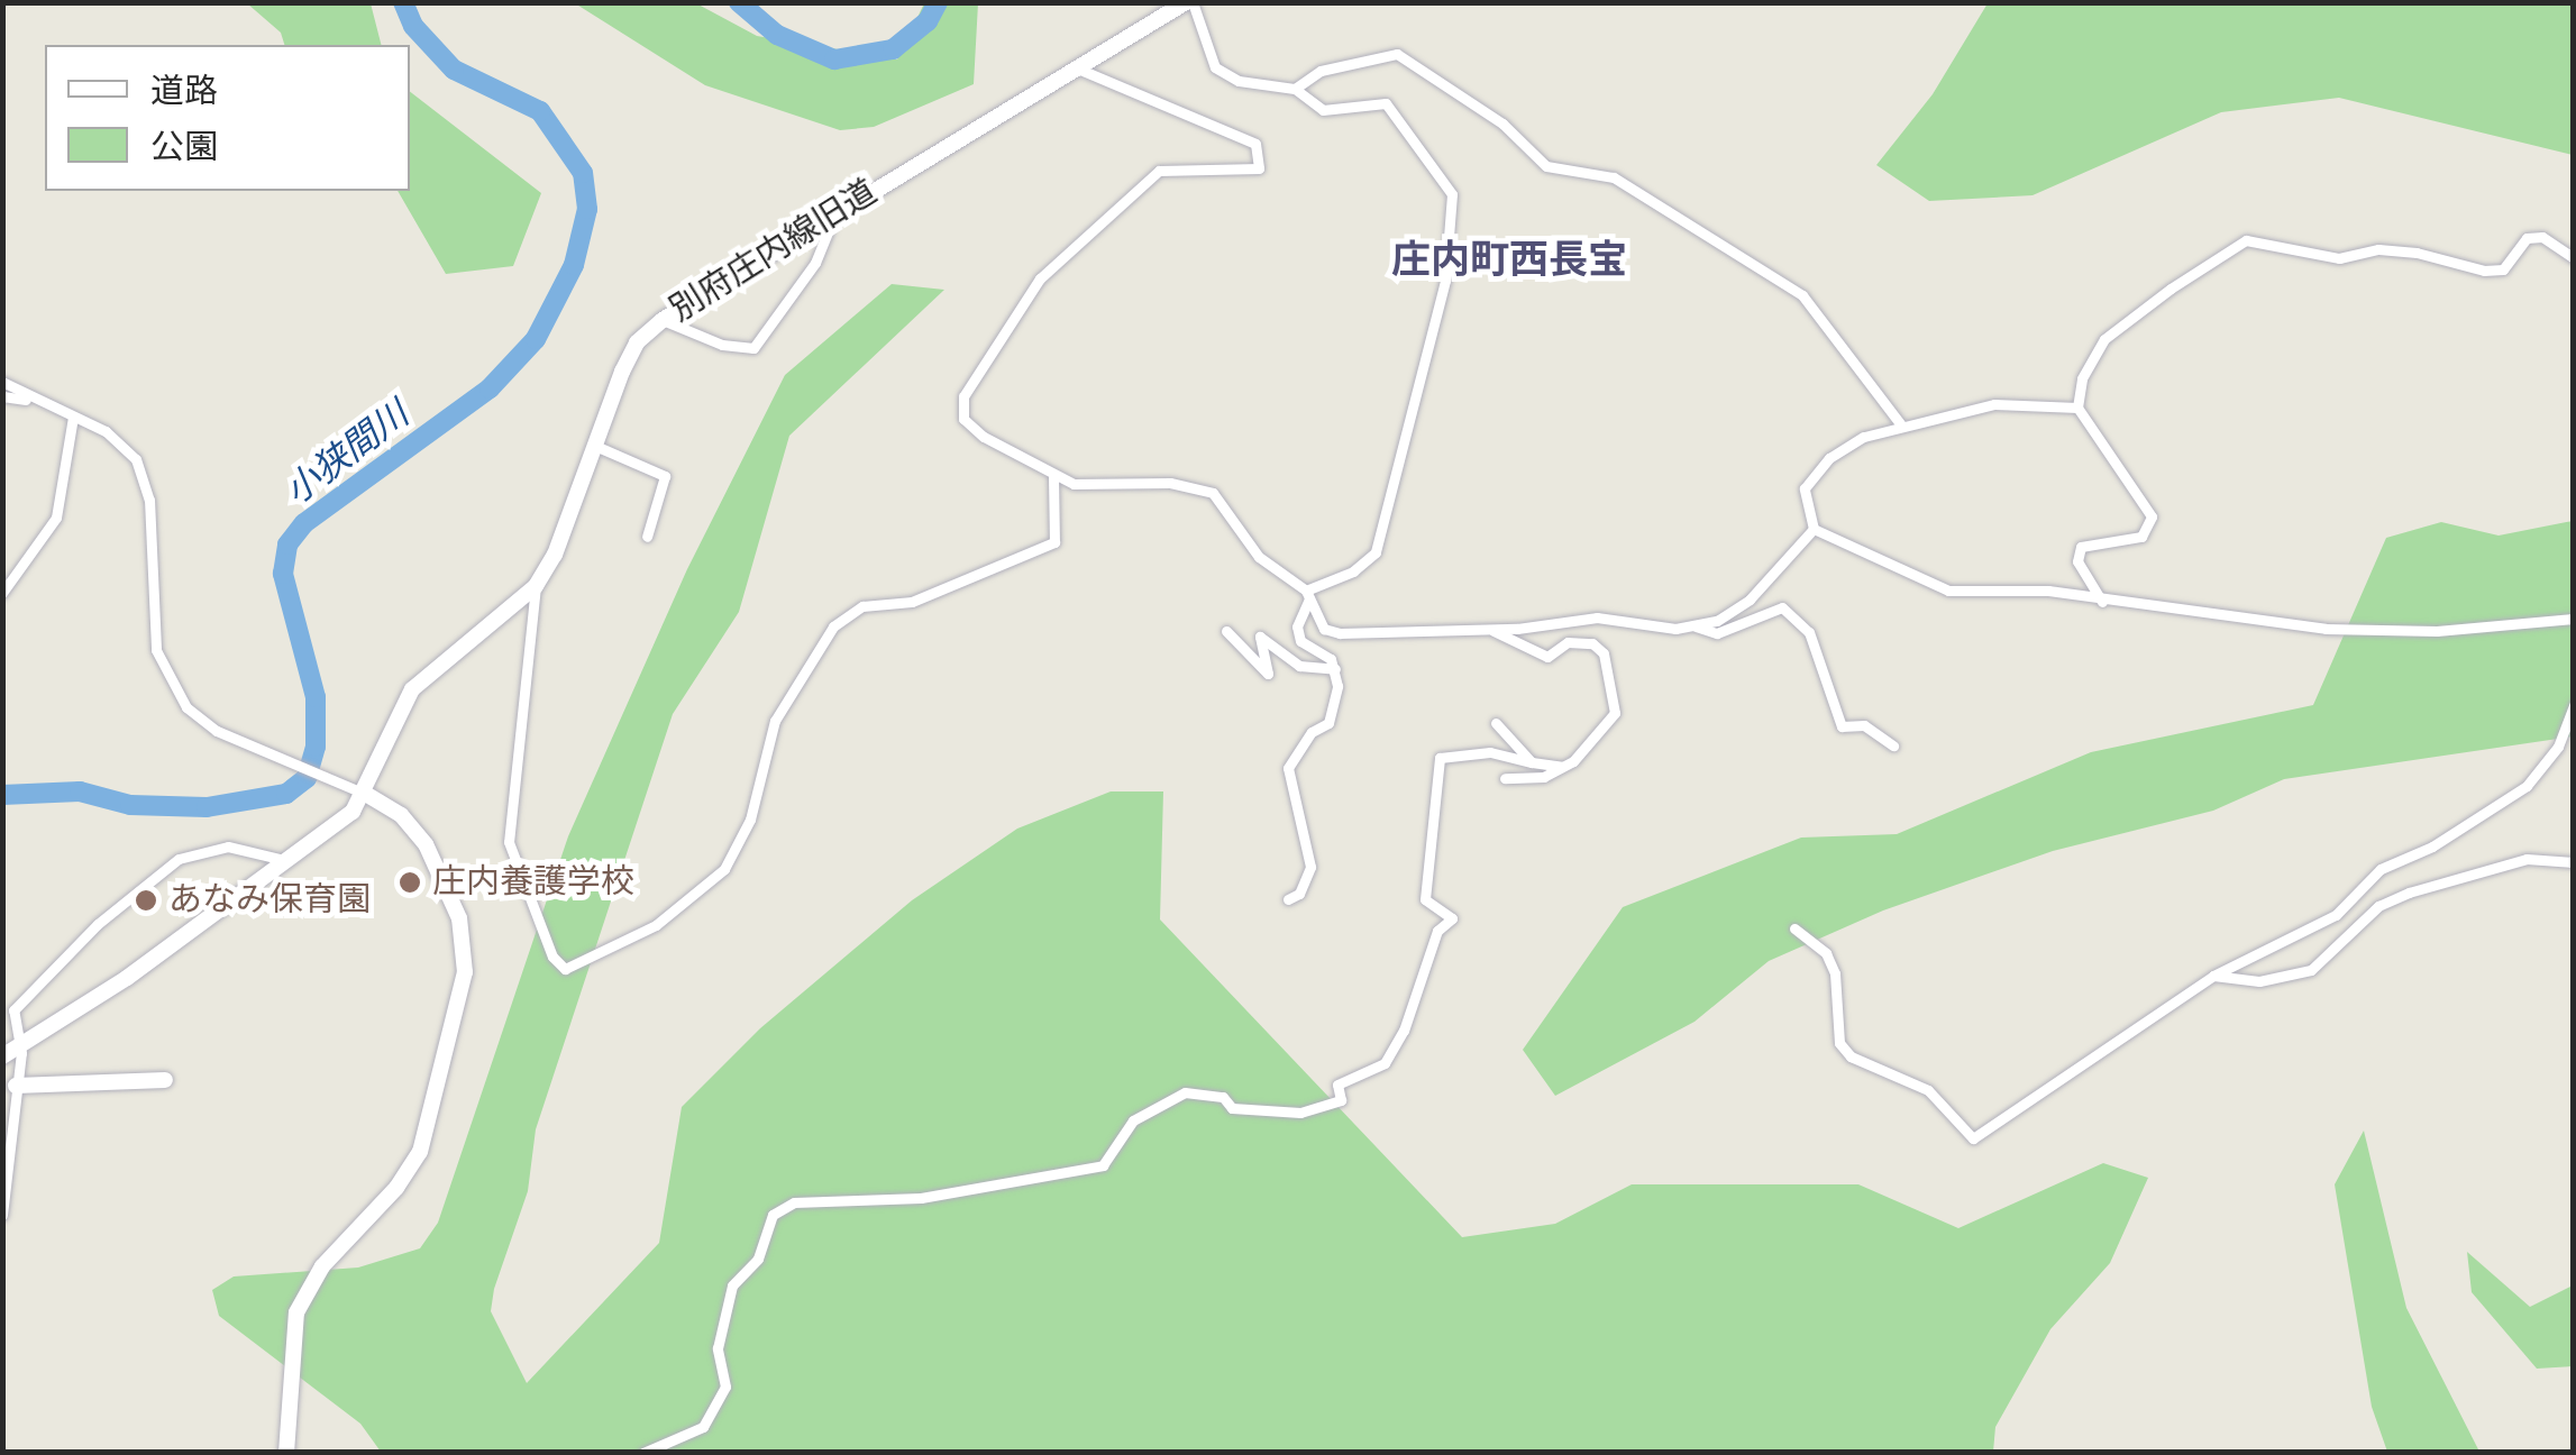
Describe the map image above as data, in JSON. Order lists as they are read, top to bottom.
{
  "streets": {
    "street": ["別府庄内線旧道"]
  },
  "districts": ["庄内町西長宝"],
  "water": ["小狭間川"],
  "places": ["庄内養護学校", "あなみ保育園"],
  "legend": ["道路", "公園"]
}
